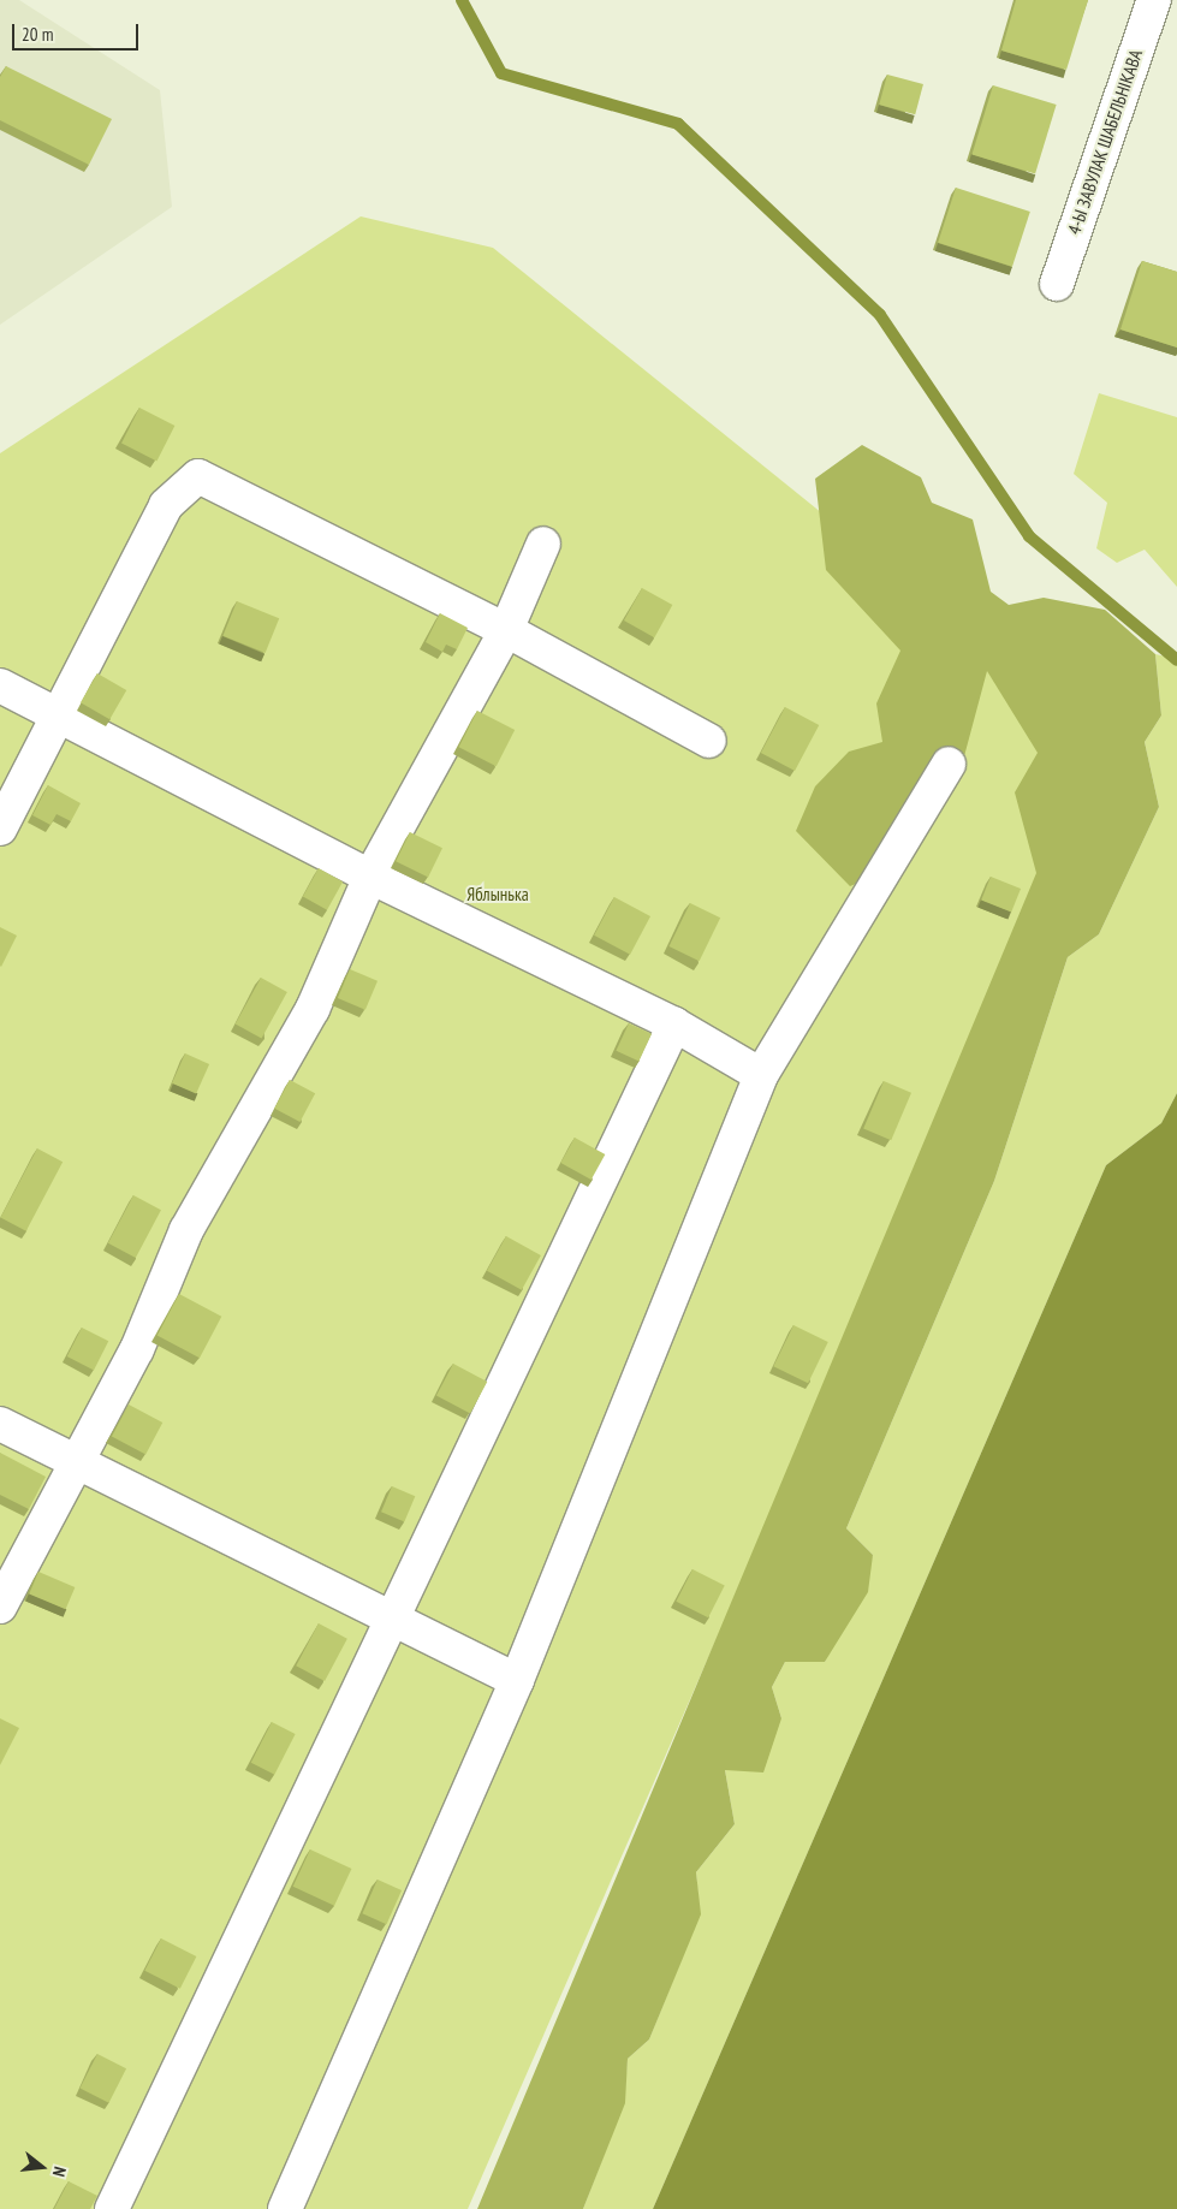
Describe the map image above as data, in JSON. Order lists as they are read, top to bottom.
{
  "streets": {
    "street": ["4-Ы ЗАВУЛАК ШАБЕЛЬНІКАВА"]
  },
  "parks": ["Яблынька"],
  "scale_bar": "20 m",
  "north": "right"
}
